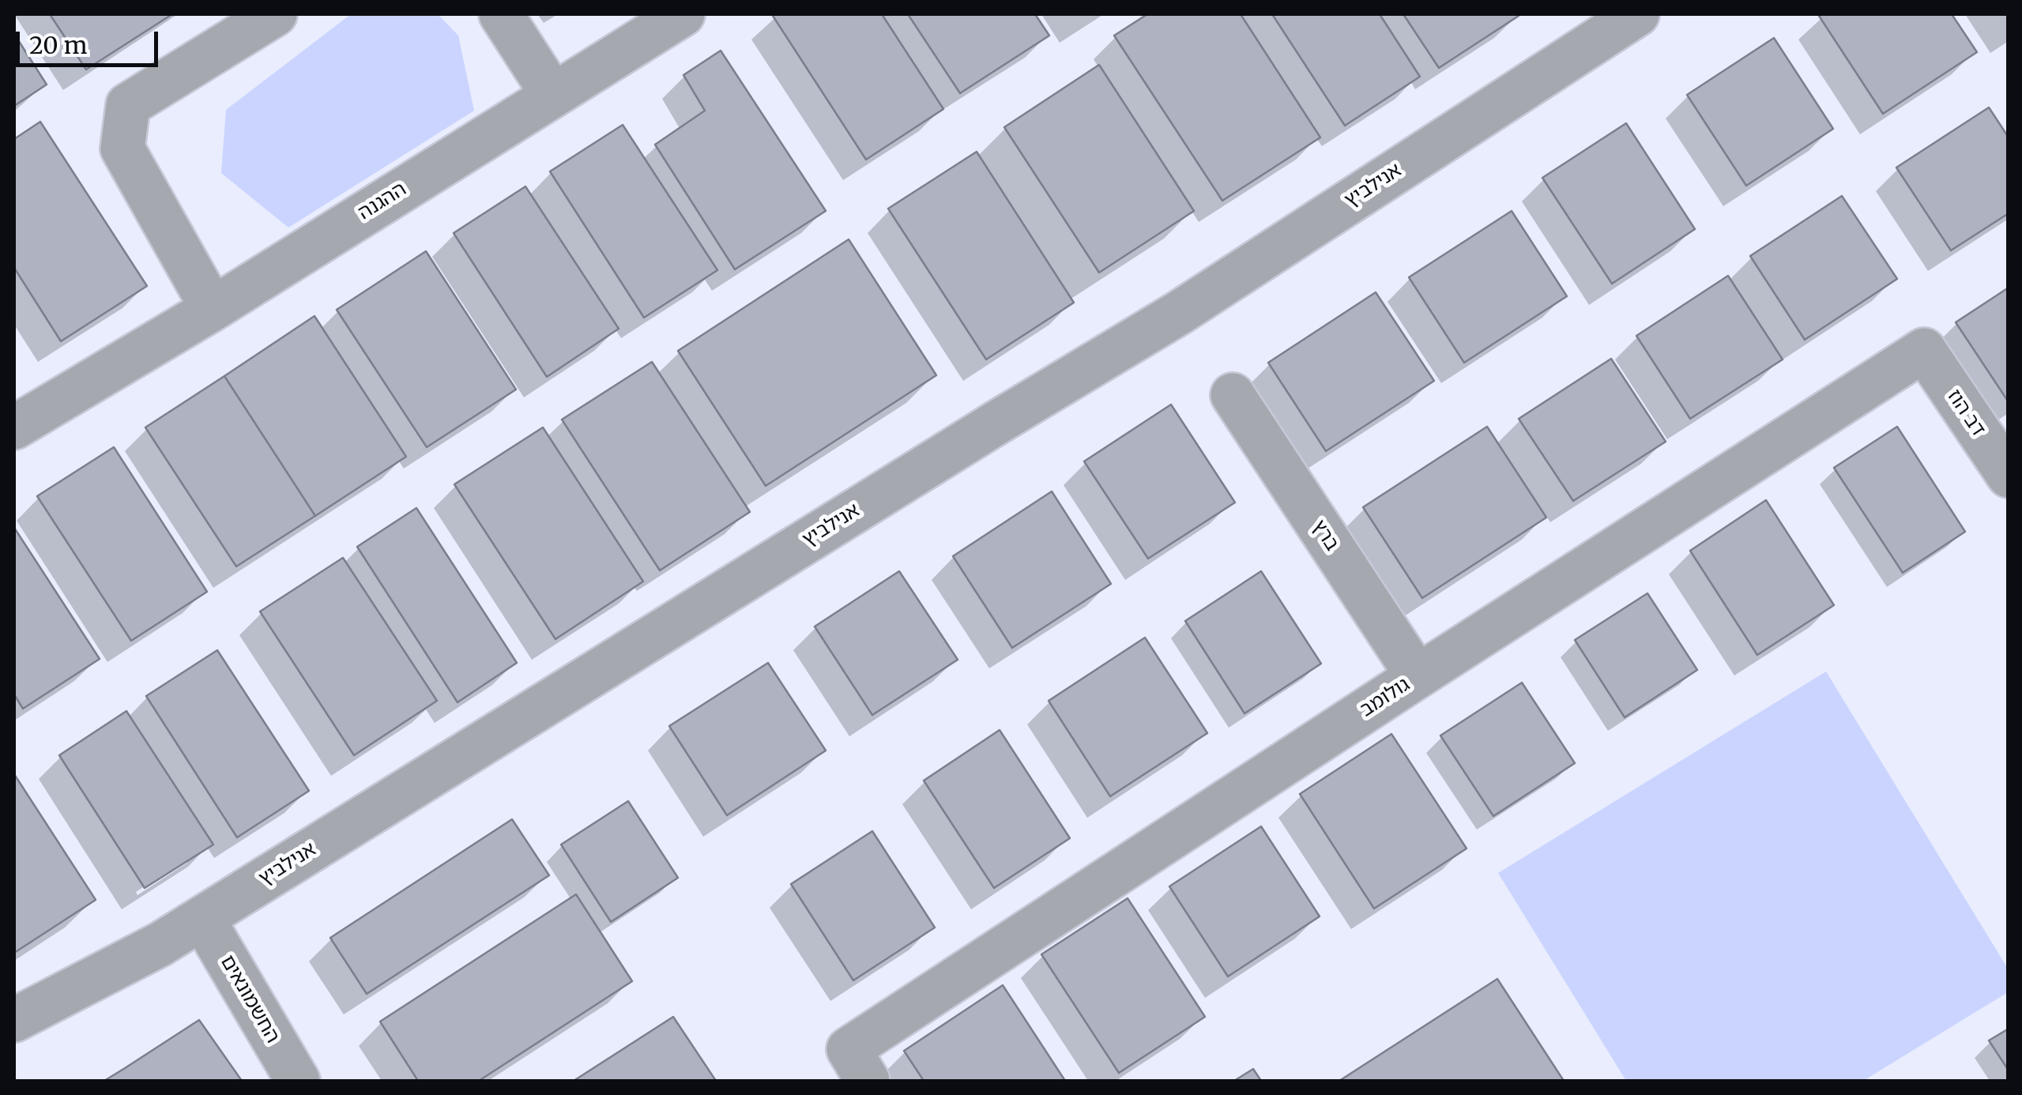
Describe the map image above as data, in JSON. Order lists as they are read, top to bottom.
{
  "streets": {
    "street": [
      "אנילביץ",
      "ההגנה",
      "דב הוז",
      "ברץ",
      "גולומב",
      "החשמונאים"
    ]
  },
  "crossings": [
    ["אנילביץ", "החשמונאים"],
    ["דב הוז", "גולומב"],
    ["ברץ", "גולומב"]
  ],
  "scale_bar": "20 m"
}
